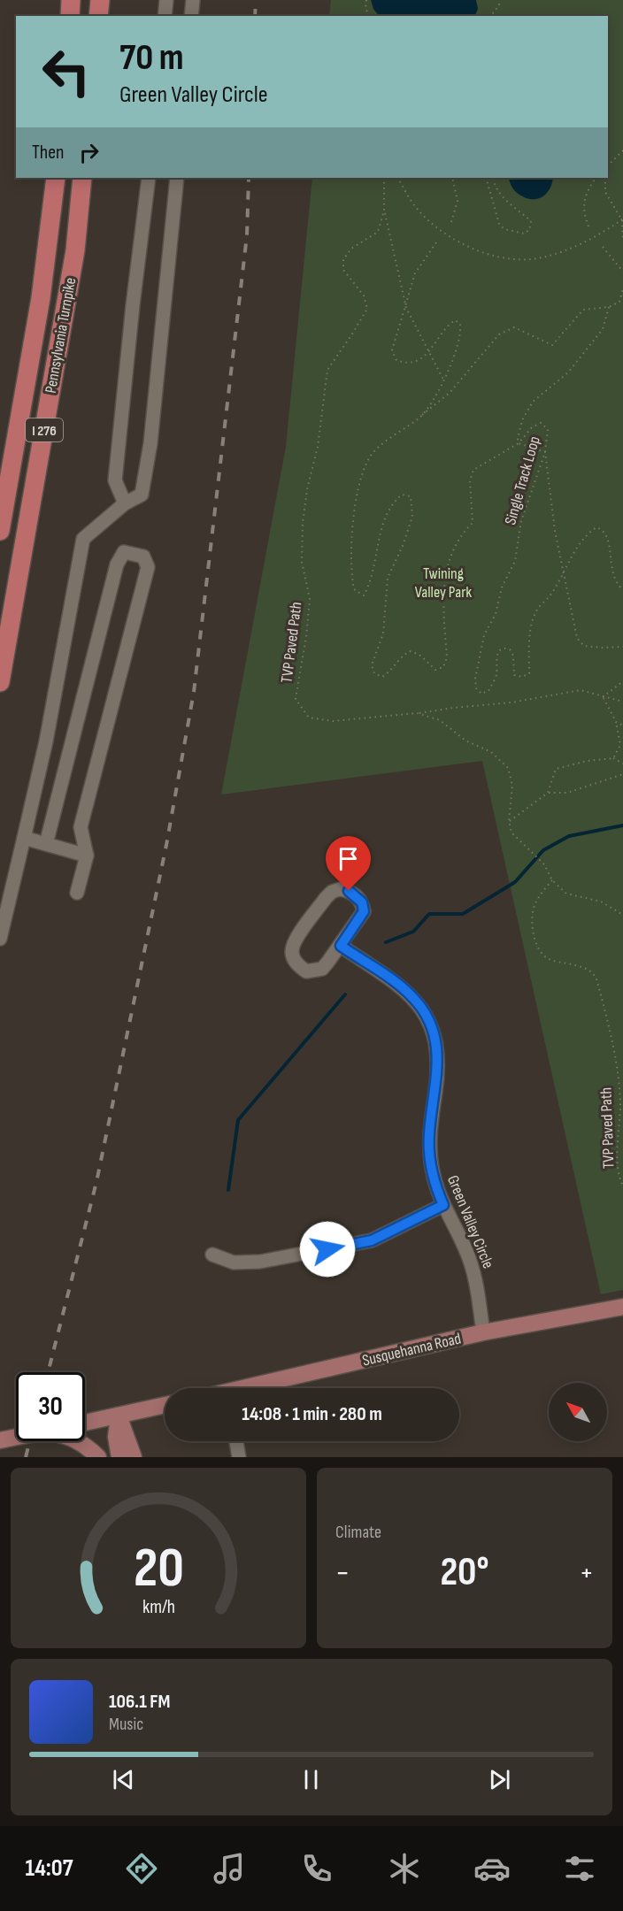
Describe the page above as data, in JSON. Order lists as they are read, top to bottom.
{
  "streets": {
    "highway": ["Pennsylvania Turnpike", "I 276"],
    "main road": ["Susquehanna Road"],
    "street": ["Green Valley Circle"],
    "path": ["Single Track Loop", "TVP Paved Path"]
  },
  "crossings": [
    ["Green Valley Circle", "Susquehanna Road"]
  ],
  "parks": ["Twining Valley Park"],
  "north": "top left",
  "page": {
    "turn": ["70 m", "Green Valley Circle"],
    "then": "Then",
    "limit": "30",
    "trip": "14:08 · 1 min · 280 m",
    "tile": "Climate",
    "heat": ["−", "20°", "+"],
    "song": ["106.1 FM", "Music"],
    "tabs": "14:07",
    "gauge": ["20", "km/h"]
  }
}
